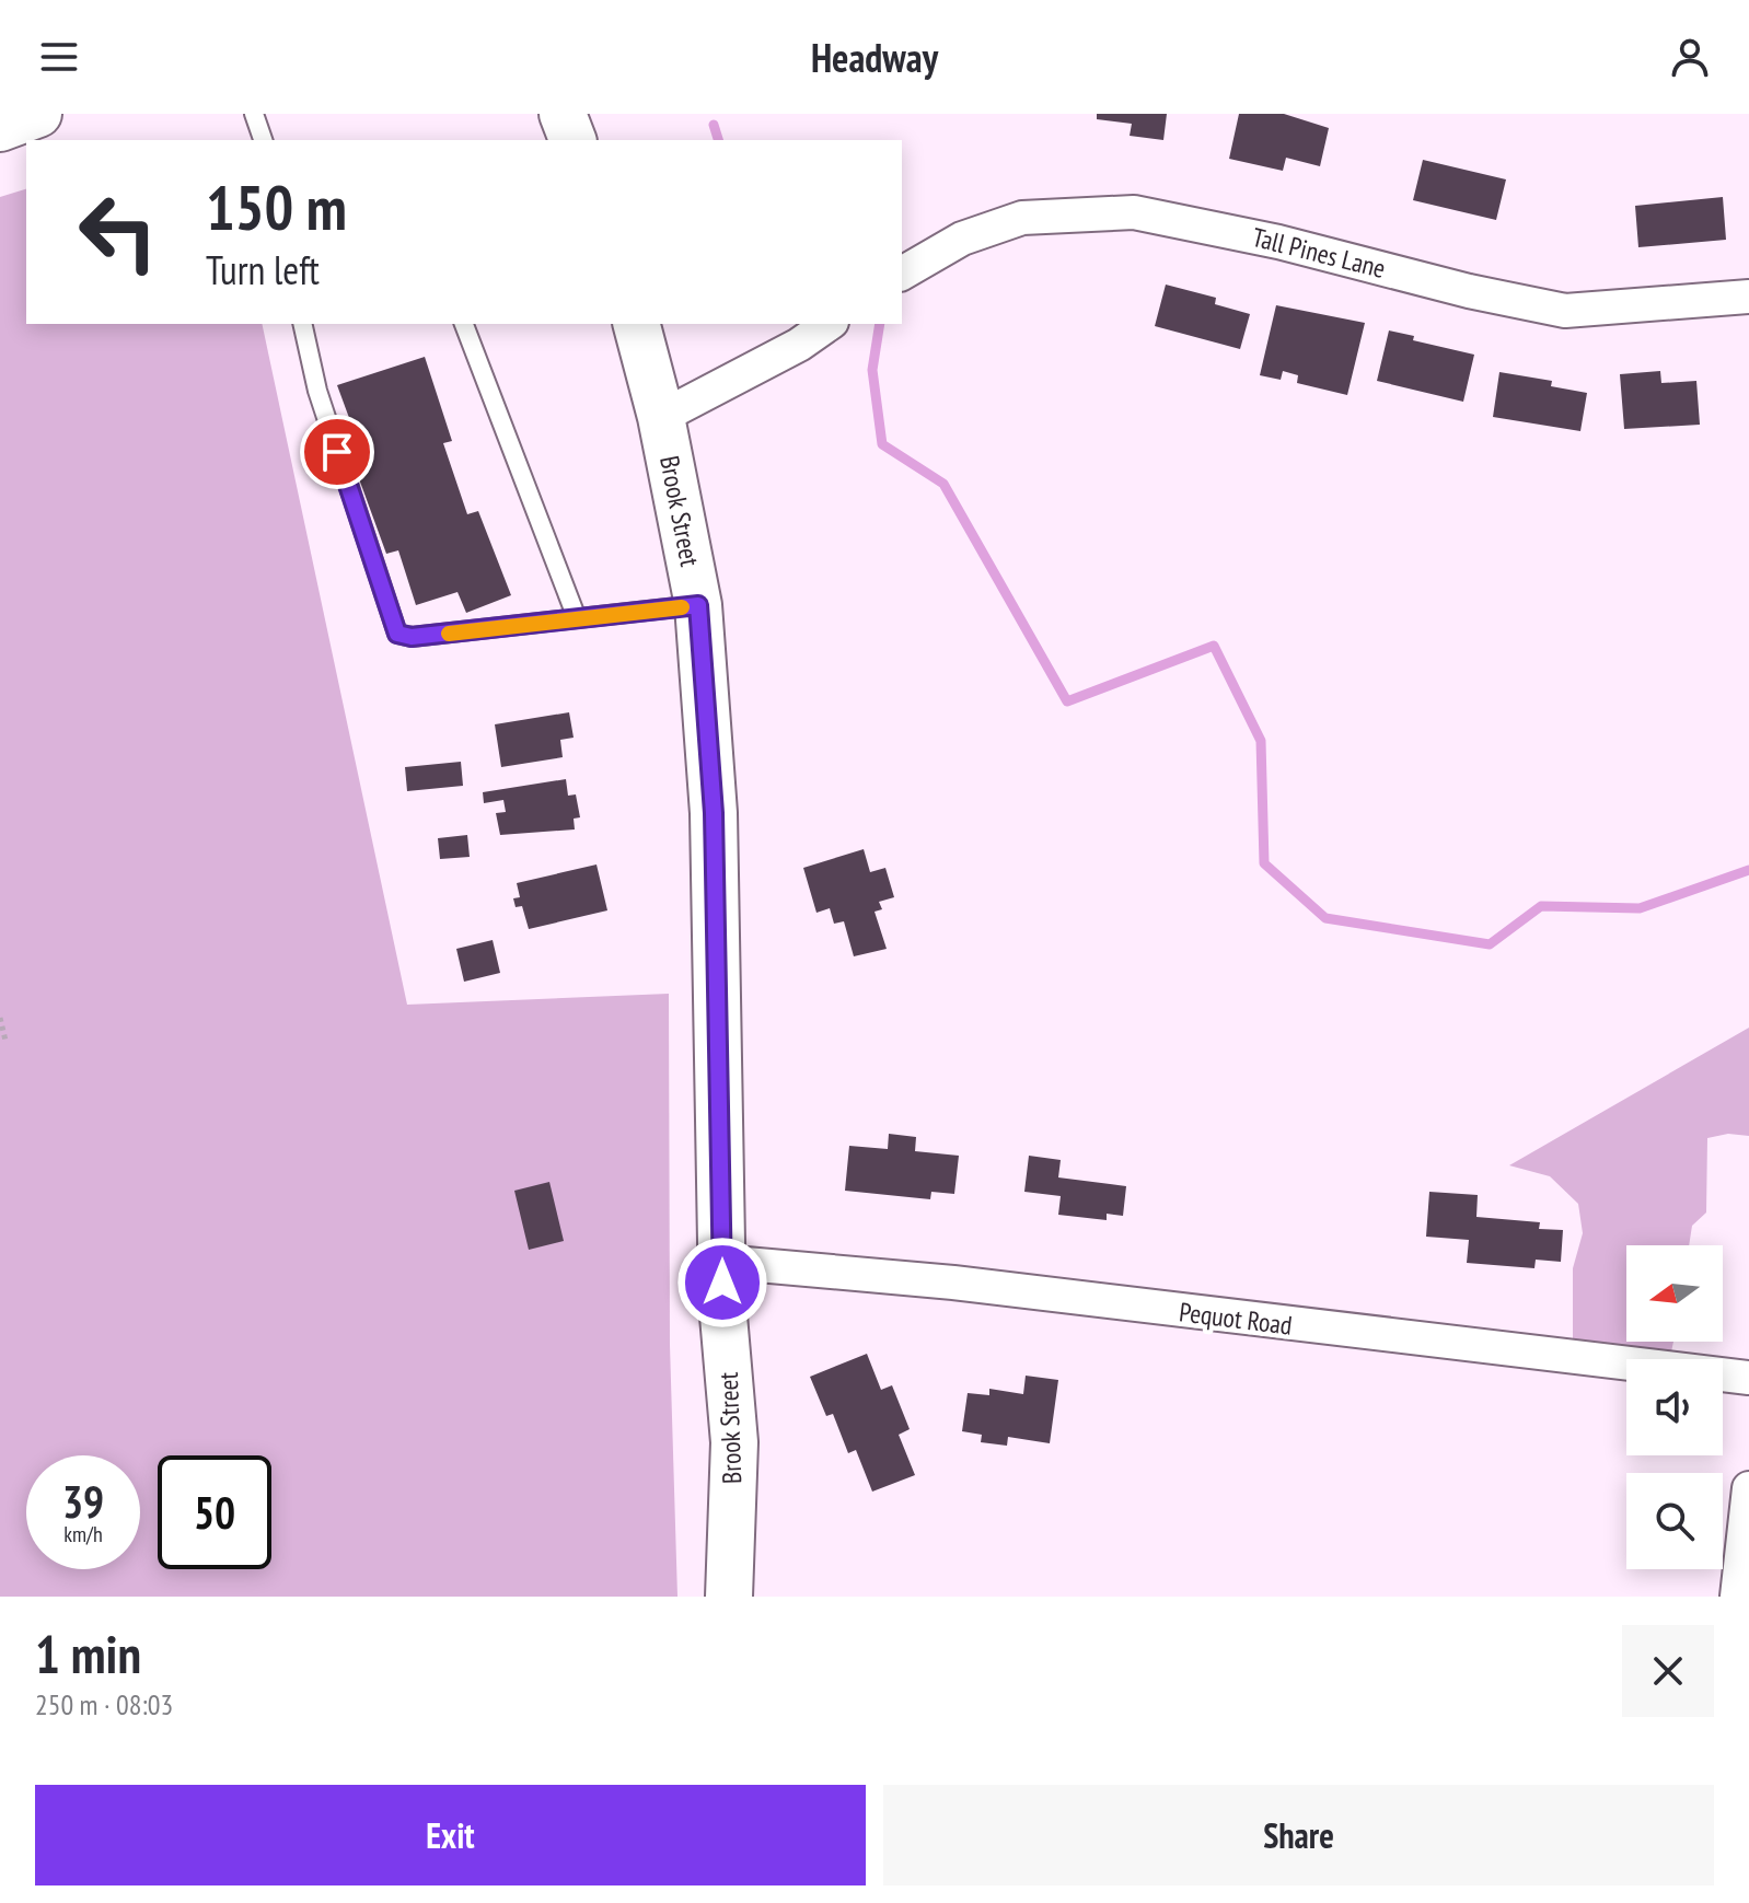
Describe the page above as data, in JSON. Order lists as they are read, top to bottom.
{
  "streets": {
    "main road": ["Brook Street"],
    "street": ["Tall Pines Lane", "Pequot Road"]
  },
  "crossings": [
    ["Brook Street", "Pequot Road"]
  ],
  "north": "left",
  "page": {
    "header": "Headway",
    "turn": ["150 m", "Turn left"],
    "speed": "39 km/h",
    "limit": "50",
    "heading": ["1 min", "250 m · 08:03"],
    "buttons": ["Exit", "Share"]
  }
}
